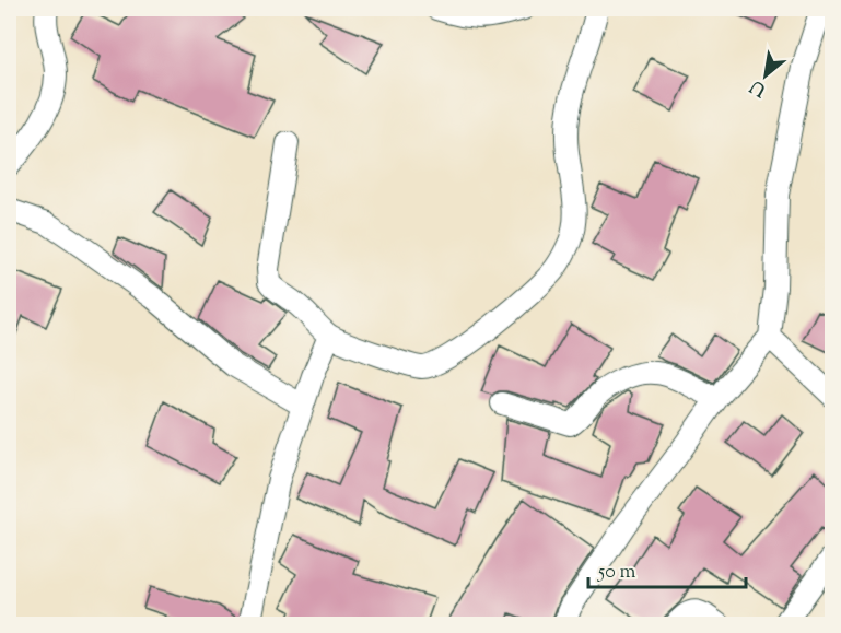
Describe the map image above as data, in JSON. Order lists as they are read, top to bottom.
{
  "scale_bar": "50 m",
  "north": "bottom left"
}
